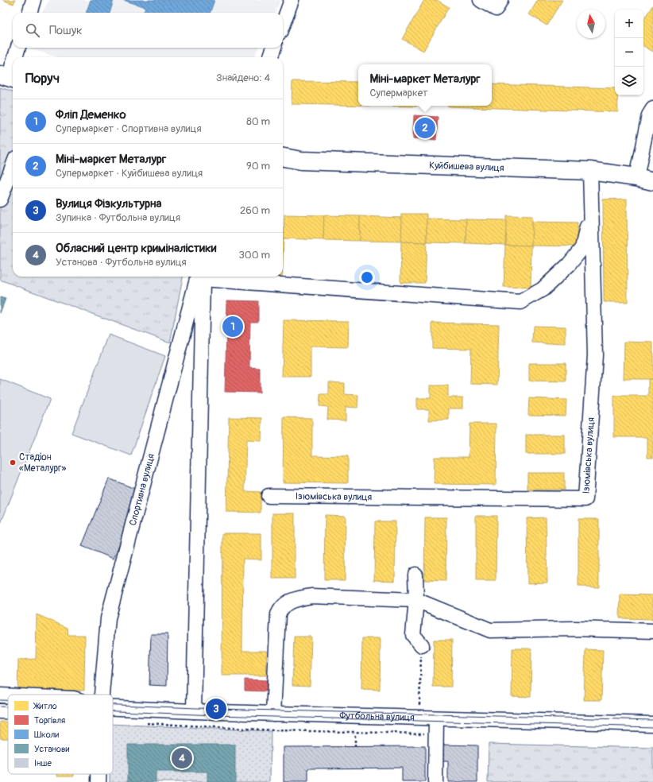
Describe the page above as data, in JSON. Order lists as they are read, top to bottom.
{
  "streets": {
    "main road": ["Куйбишева вулиця"],
    "street": ["Ізюмівська вулиця", "Спортивна вулиця", "Футбольна вулиця"]
  },
  "crossings": [
    ["Куйбишева вулиця", "Ізюмівська вулиця"]
  ],
  "places": ["Стадіон «Металург»"],
  "legend": [
    "Житло",
    "Торгівля",
    "Школи",
    "Установи",
    "Інше"
  ],
  "north": "top",
  "page": {
    "map_buttons": ["+", "−"],
    "search": "Пошук",
    "heading": ["Поруч", "Знайдено: 4"],
    "popup": ["Міні-маркет Металург", "Супермаркет"],
    "list": [
      {
        "mark": "1",
        "name": "Фліп Деменко",
        "note": "Супермаркет · Спортивна вулиця",
        "value": "80 m"
      },
      {
        "mark": "2",
        "name": "Міні-маркет Металург",
        "note": "Супермаркет · Куйбишева вулиця",
        "value": "90 m"
      },
      {
        "mark": "3",
        "name": "Вулиця Фізкультурна",
        "note": "Зупинка · Футбольна вулиця",
        "value": "260 m"
      },
      {
        "mark": "4",
        "name": "Обласний центр криміналістики",
        "note": "Установа · Футбольна вулиця",
        "value": "300 m"
      }
    ],
    "pins": [
      "2",
      "1",
      "3",
      "4"
    ]
  }
}
